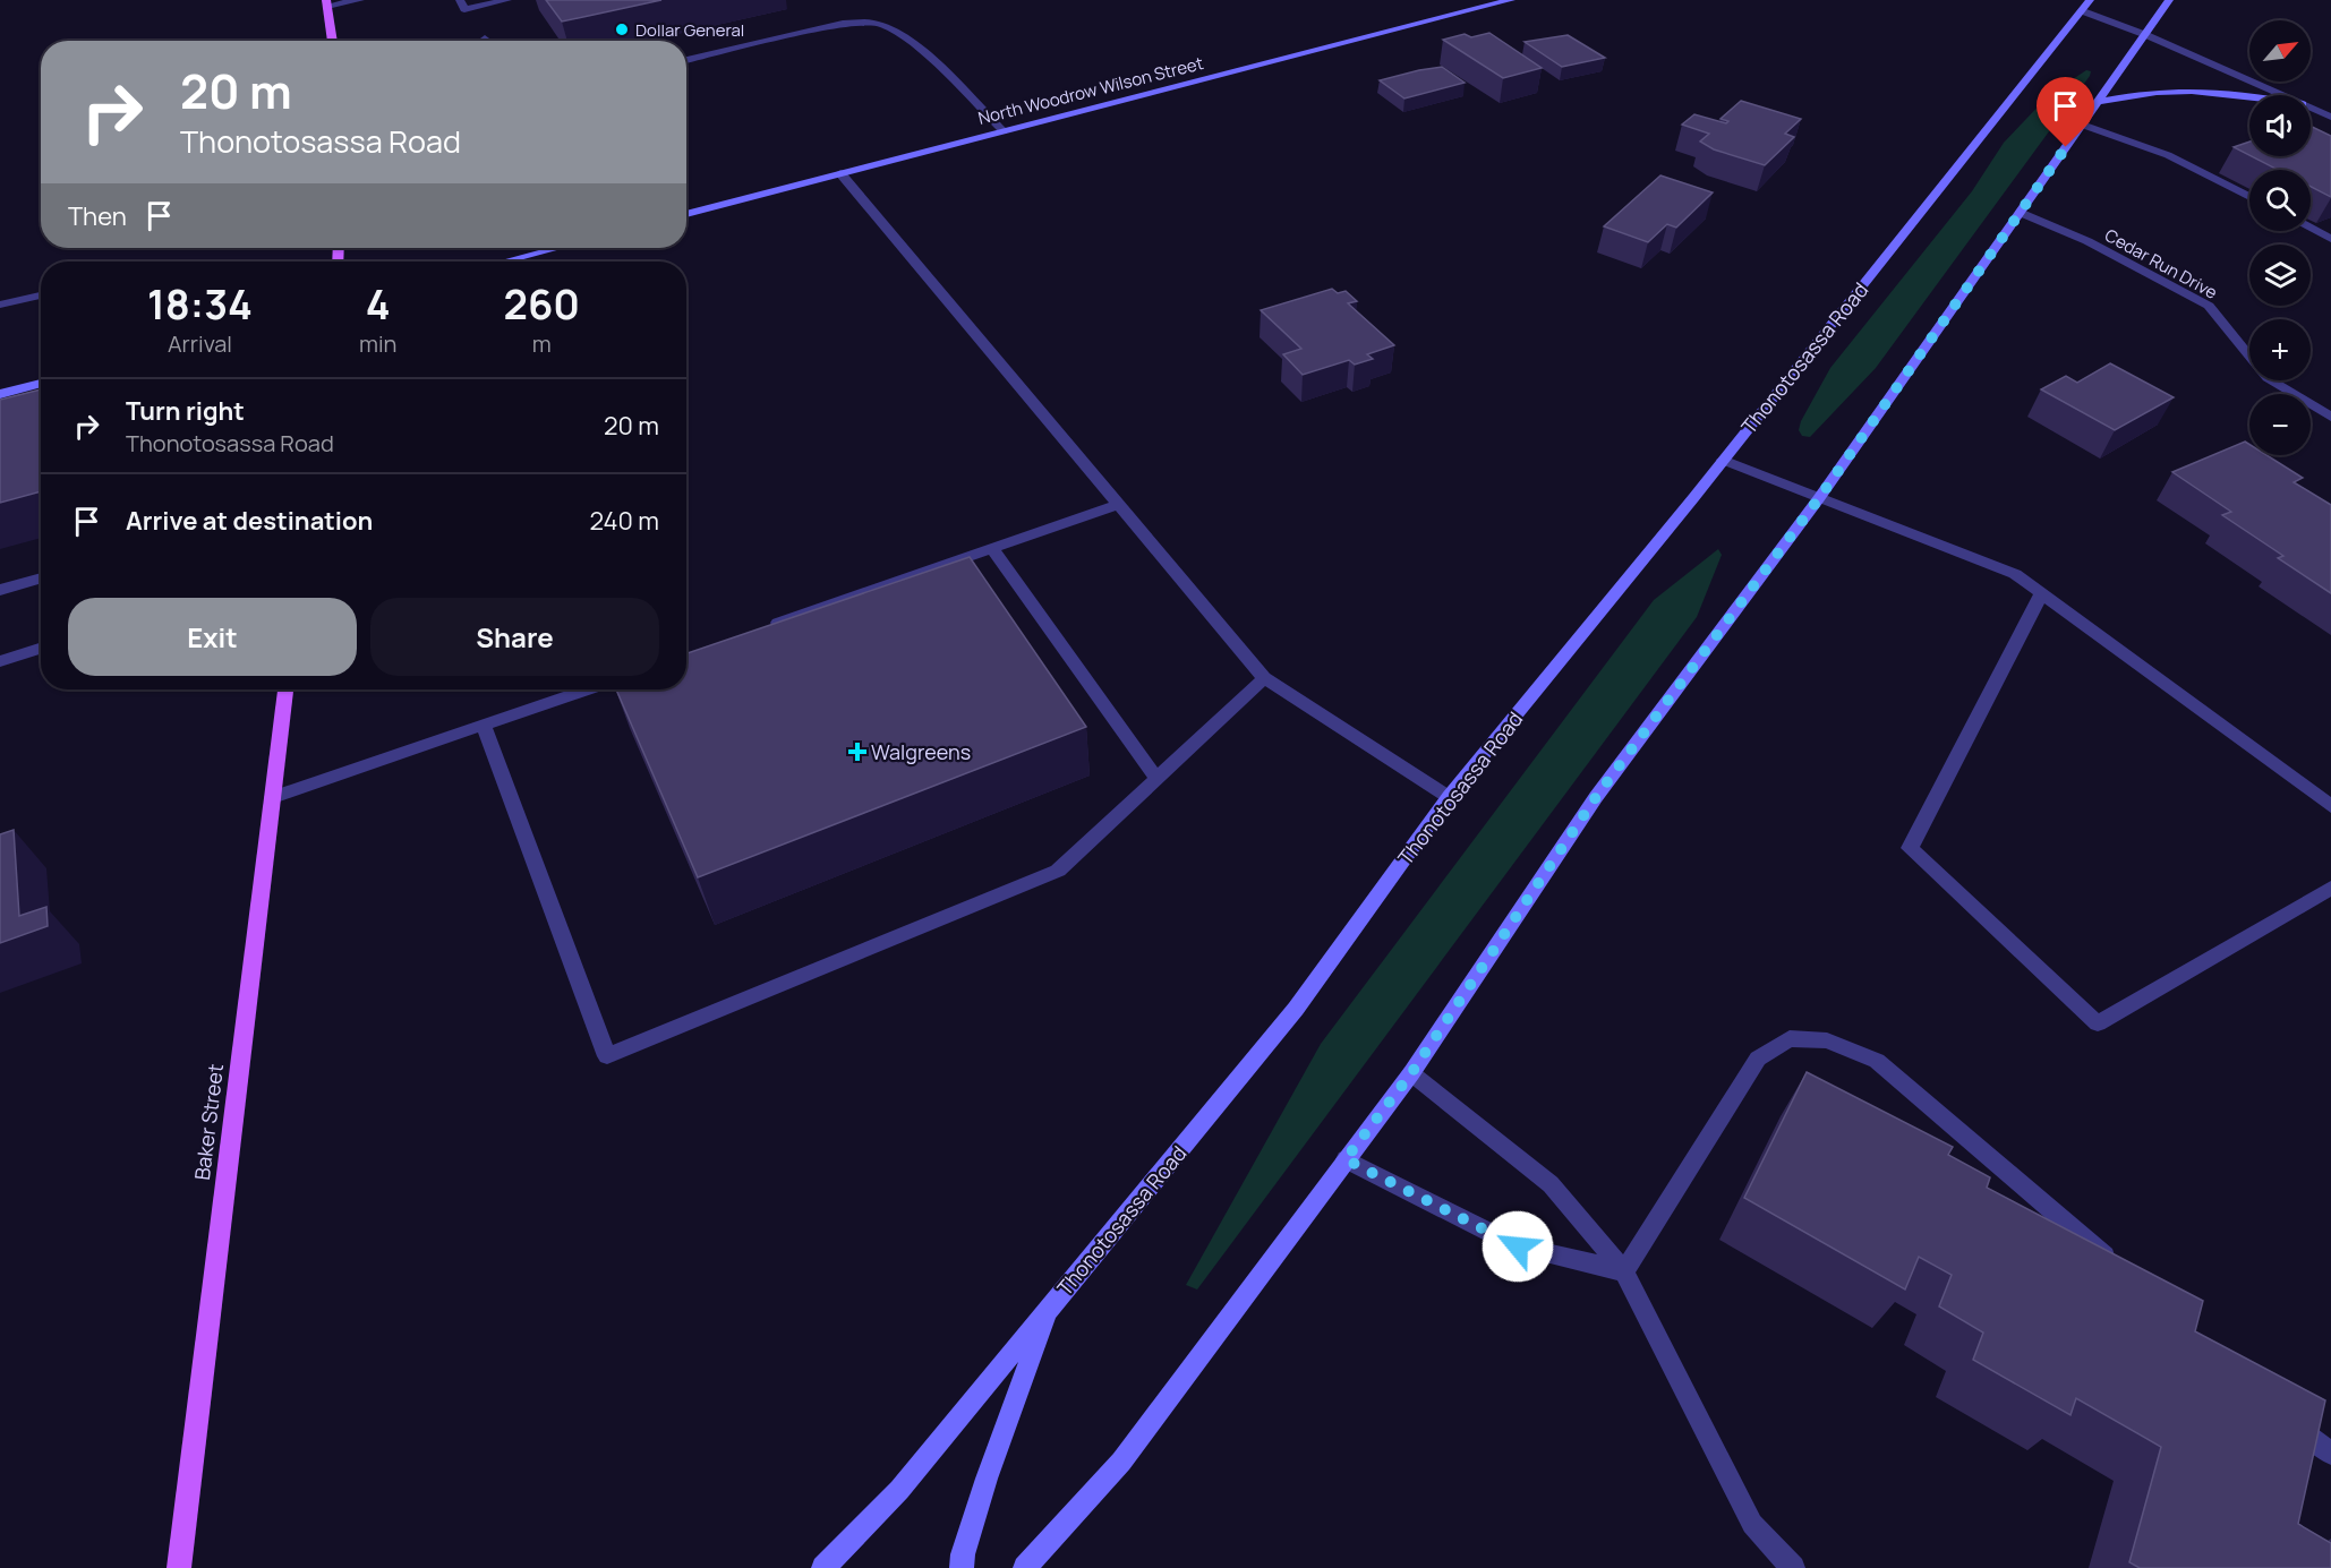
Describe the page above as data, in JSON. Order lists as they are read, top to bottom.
{
  "streets": {
    "main road": ["North Woodrow Wilson Street", "Thonotosassa Road", "Baker Street"],
    "street": ["Cedar Run Drive"]
  },
  "places": {
    "other": ["Dollar General"],
    "health": ["Walgreens"]
  },
  "north": "top right",
  "page": {
    "map_buttons": ["+", "−"],
    "turn": ["20 m", "Thonotosassa Road"],
    "then": "Then",
    "eta": [
      "18:34",
      "Arrival",
      "4",
      "min",
      "260",
      "m"
    ],
    "list": [
      {
        "name": "Turn right",
        "note": "Thonotosassa Road",
        "value": "20 m"
      },
      {
        "name": "Arrive at destination",
        "value": "240 m"
      }
    ],
    "buttons": ["Exit", "Share"]
  }
}
